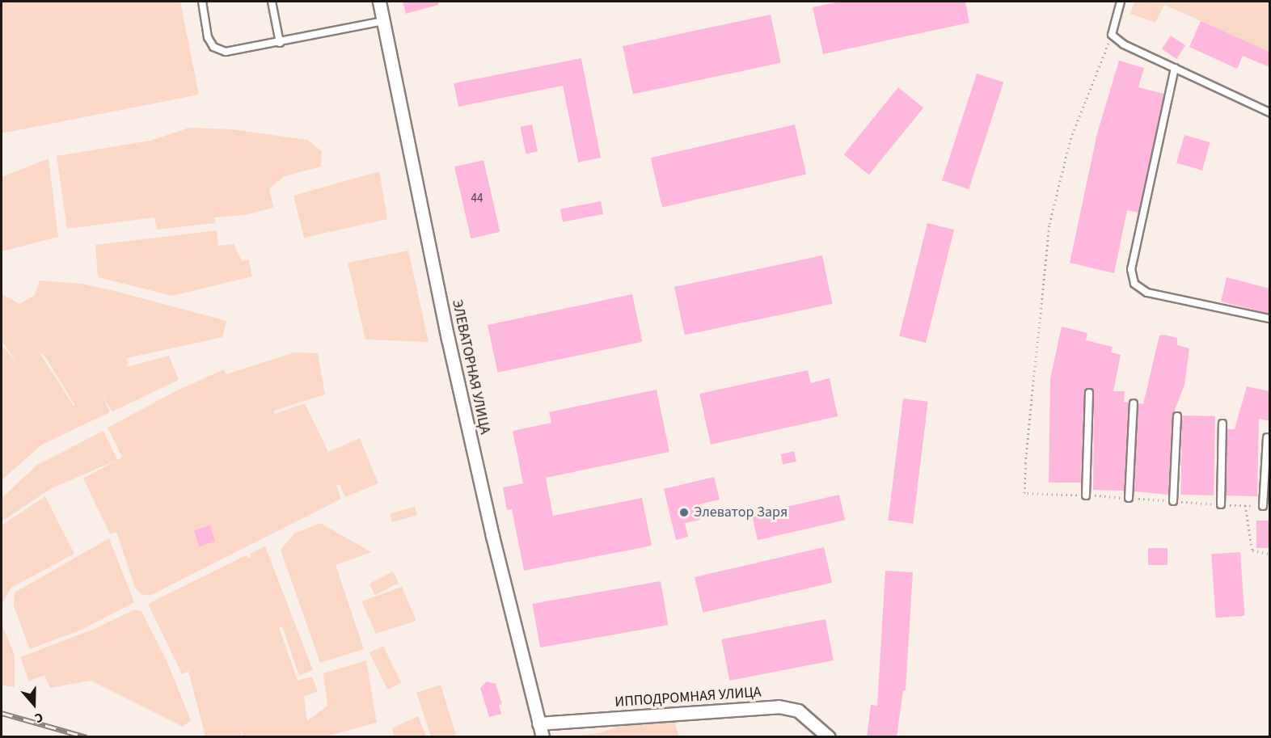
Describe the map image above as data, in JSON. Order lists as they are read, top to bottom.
{
  "streets": {
    "street": ["ЭЛЕВАТОРНАЯ УЛИЦА", "ИППОДРОМНАЯ УЛИЦА"]
  },
  "crossings": [
    ["ЭЛЕВАТОРНАЯ УЛИЦА", "ИППОДРОМНАЯ УЛИЦА"]
  ],
  "places": ["Элеватор Заря"],
  "house_numbers": ["44"],
  "north": "bottom"
}
